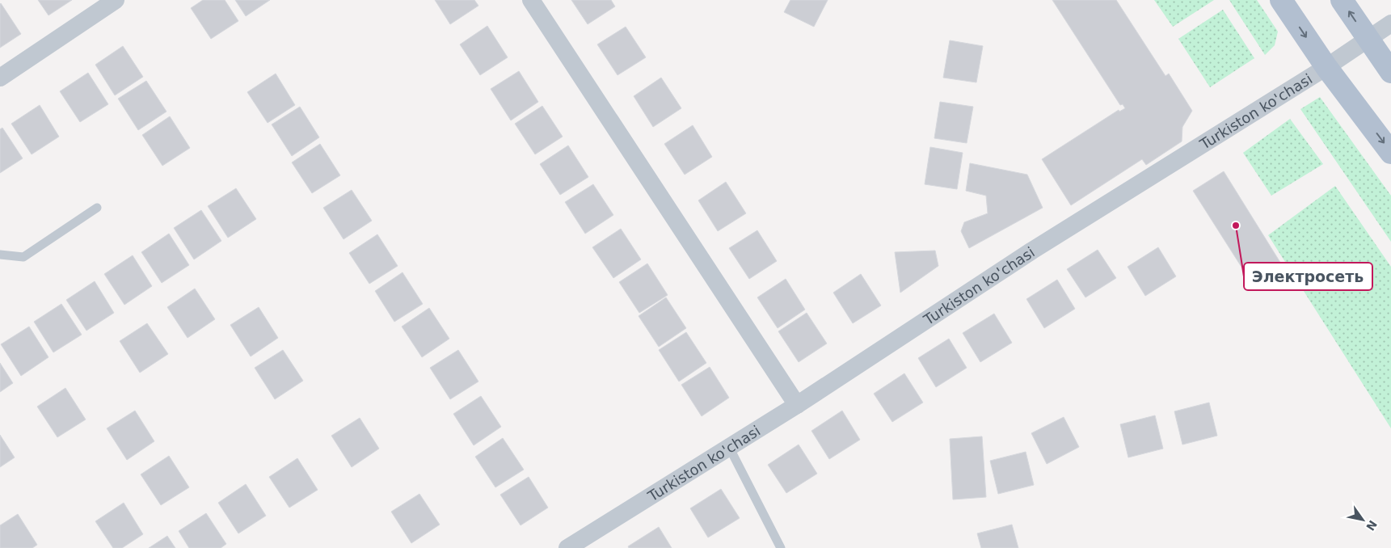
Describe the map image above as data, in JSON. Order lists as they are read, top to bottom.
{
  "streets": {
    "street": ["Turkiston ko'chasi"]
  },
  "places": ["Электросеть"],
  "north": "bottom right"
}
